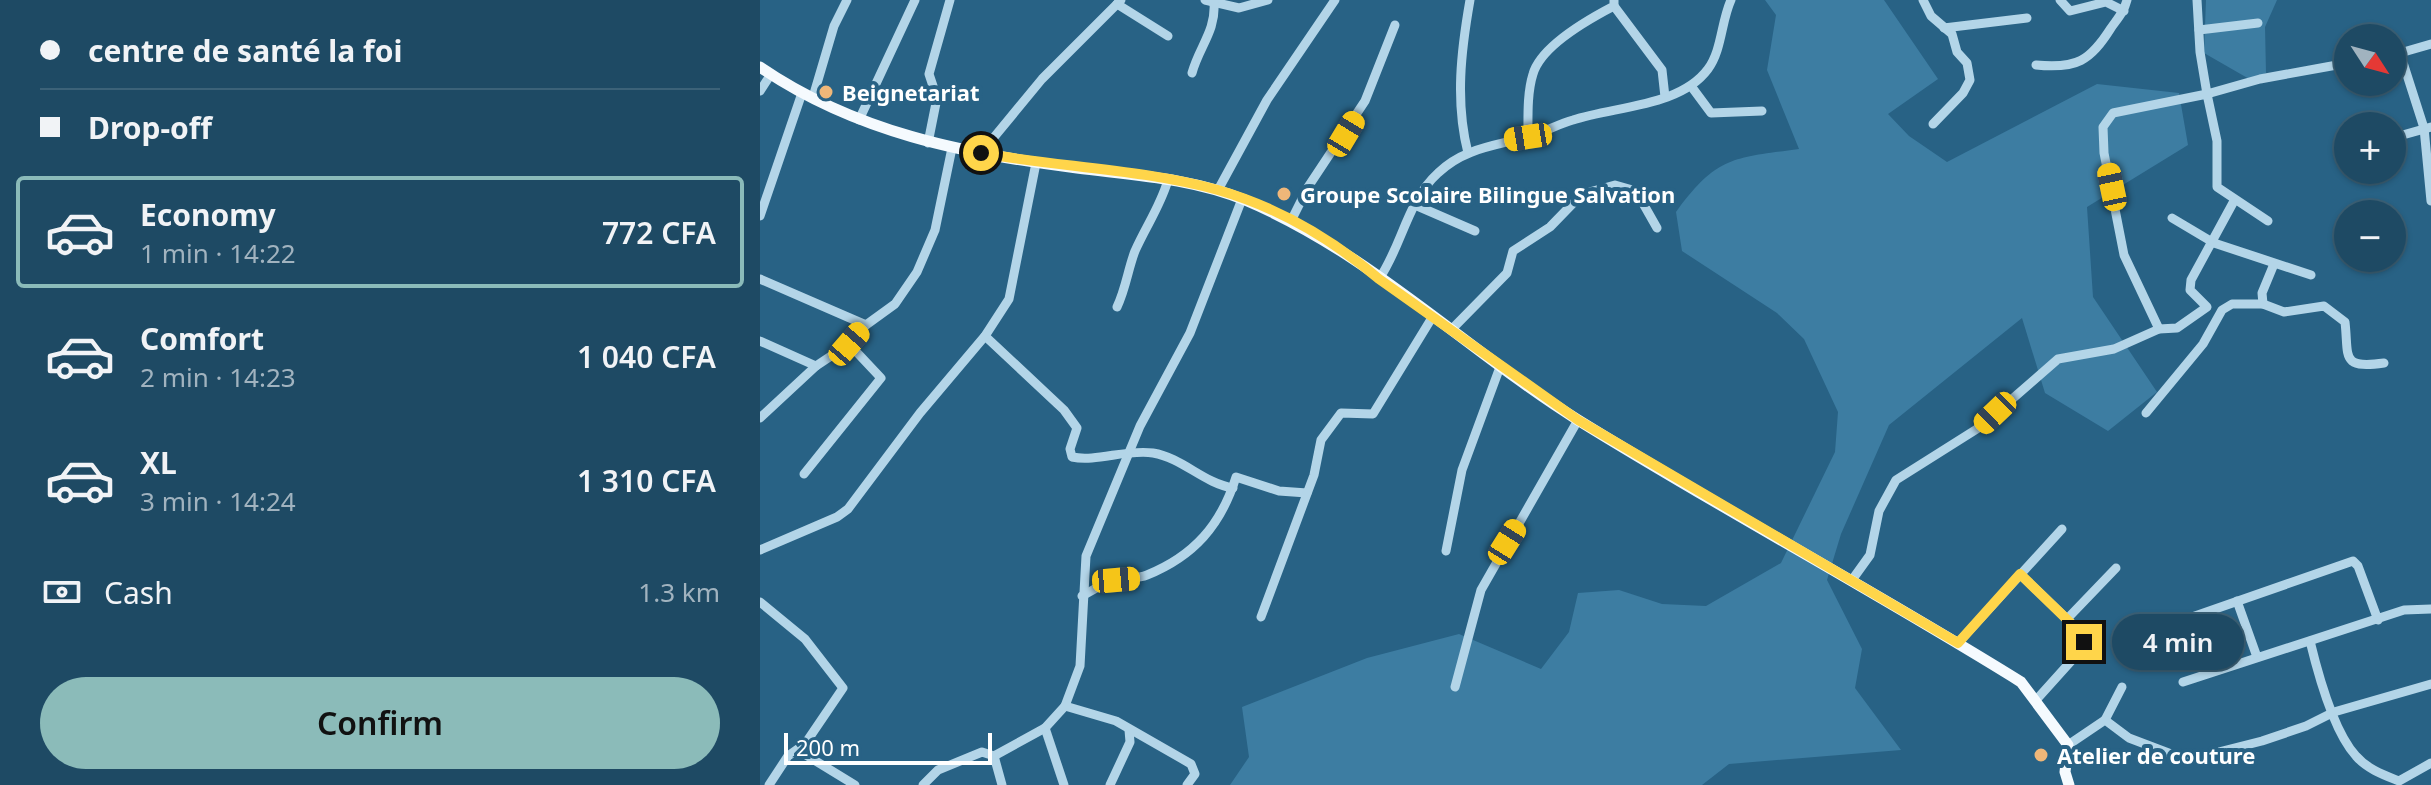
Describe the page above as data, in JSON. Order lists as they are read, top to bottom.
{
  "places": ["Beignetariat", "Groupe Scolaire Bilingue Salvation", "Atelier de couture"],
  "scale_bar": "200 m",
  "north": "bottom right",
  "page": {
    "banner": ["centre de santé la foi", "Drop-off"],
    "map_buttons": ["+", "−"],
    "list": [
      {
        "name": "Economy",
        "note": "1 min · 14:22",
        "value": "772 CFA"
      },
      {
        "name": "Comfort",
        "note": "2 min · 14:23",
        "value": "1 040 CFA"
      },
      {
        "name": "XL",
        "note": "3 min · 14:24",
        "value": "1 310 CFA"
      }
    ],
    "pay": ["Cash", "1.3 km"],
    "bubble": "4 min",
    "buttons": "Confirm",
    "scale": "200 m"
  }
}
